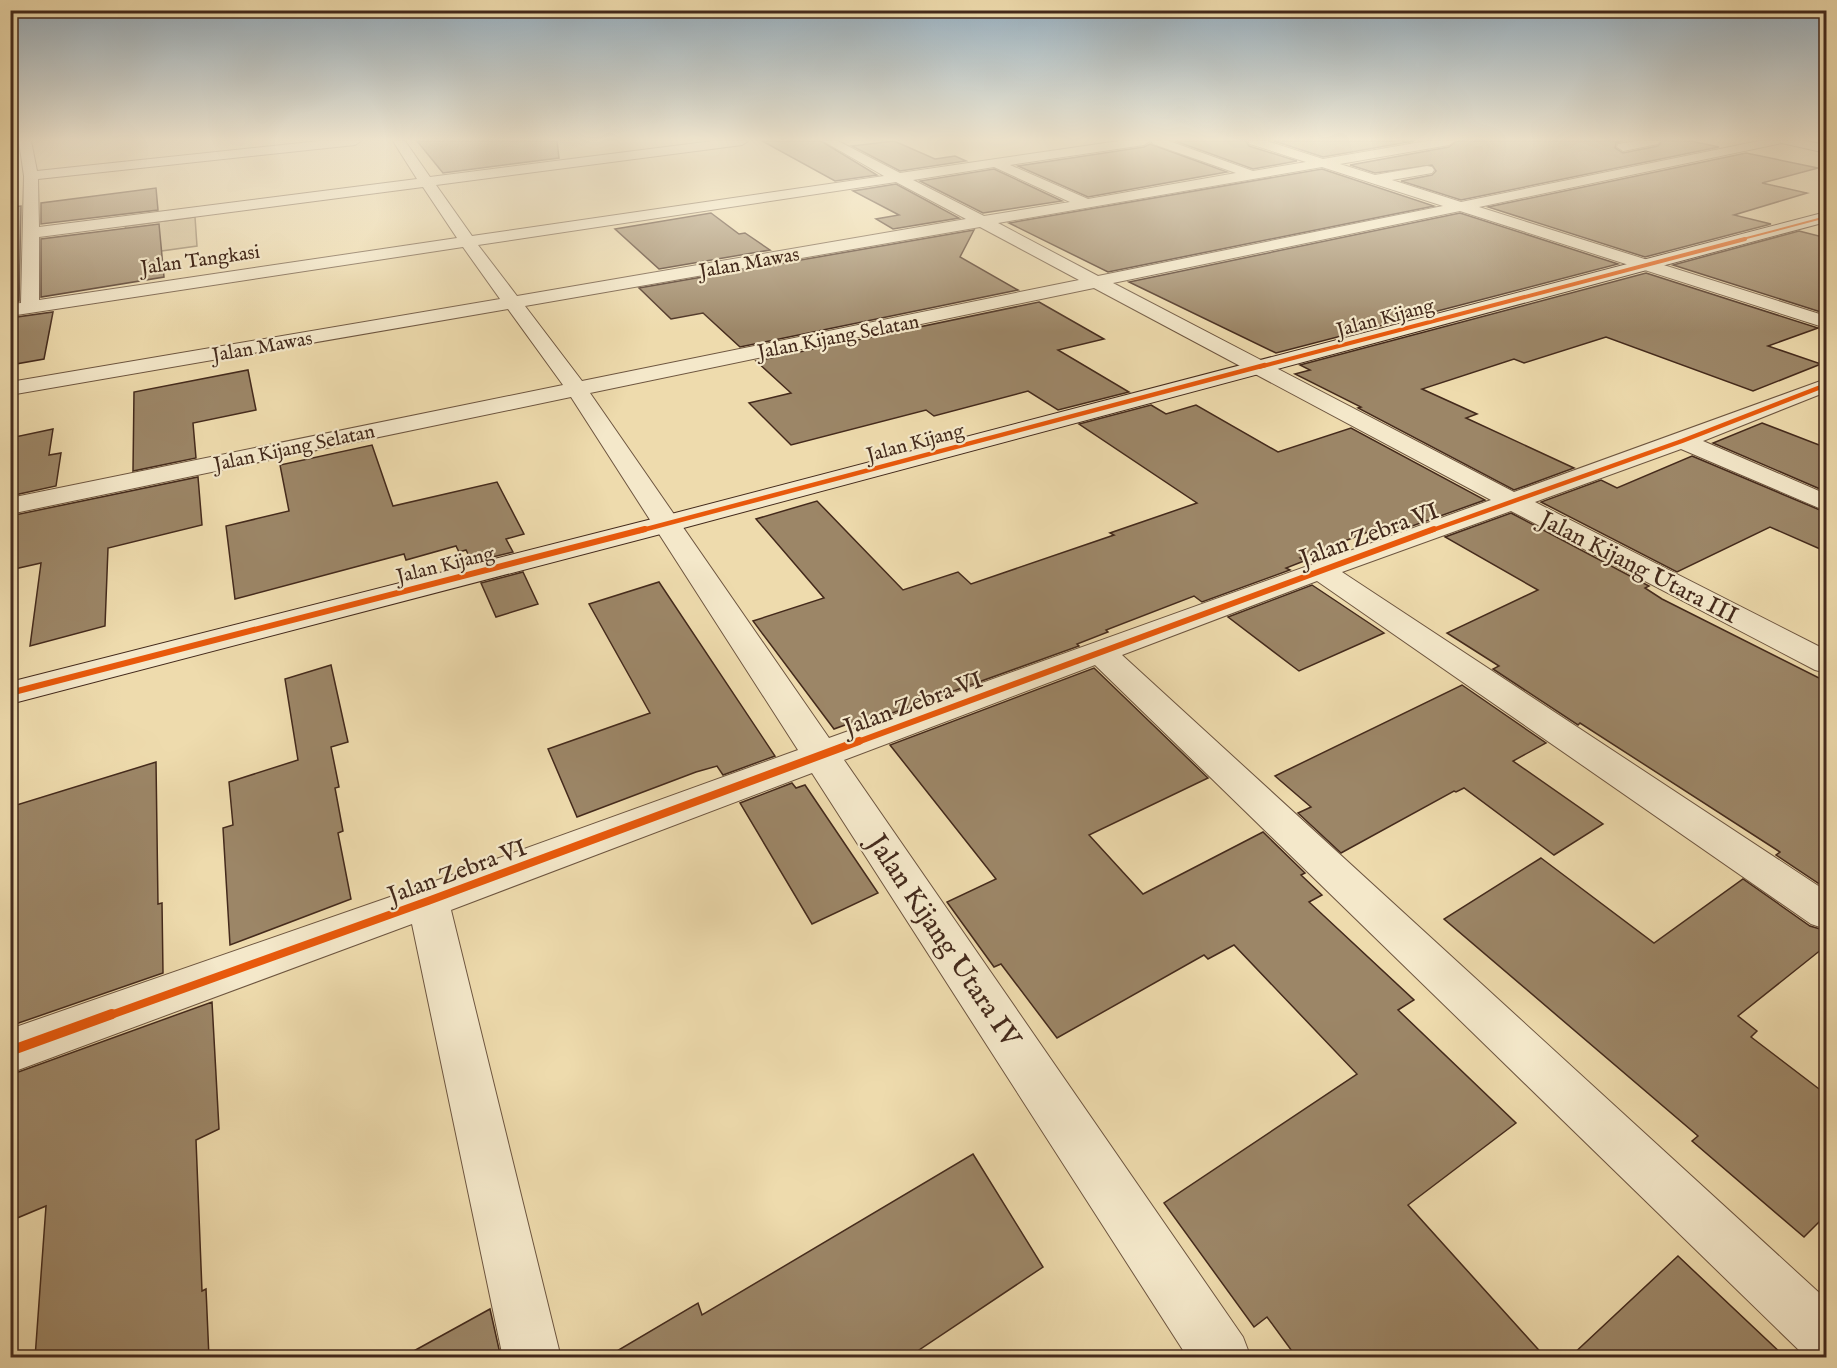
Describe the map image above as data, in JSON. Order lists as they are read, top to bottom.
{
  "streets": {
    "street": [
      "Jalan Tangkasi",
      "Jalan Mawas",
      "Jalan Kijang",
      "Jalan Kijang Selatan",
      "Jalan Zebra VI",
      "Jalan Kijang Utara III",
      "Jalan Kijang Utara IV"
    ]
  },
  "crossings": [
    ["Jalan Kijang", "Jalan Kijang Utara III"],
    ["Jalan Kijang", "Jalan Kijang Utara IV"],
    ["Jalan Zebra VI", "Jalan Kijang Utara III"],
    ["Jalan Zebra VI", "Jalan Kijang Utara IV"]
  ]
}
